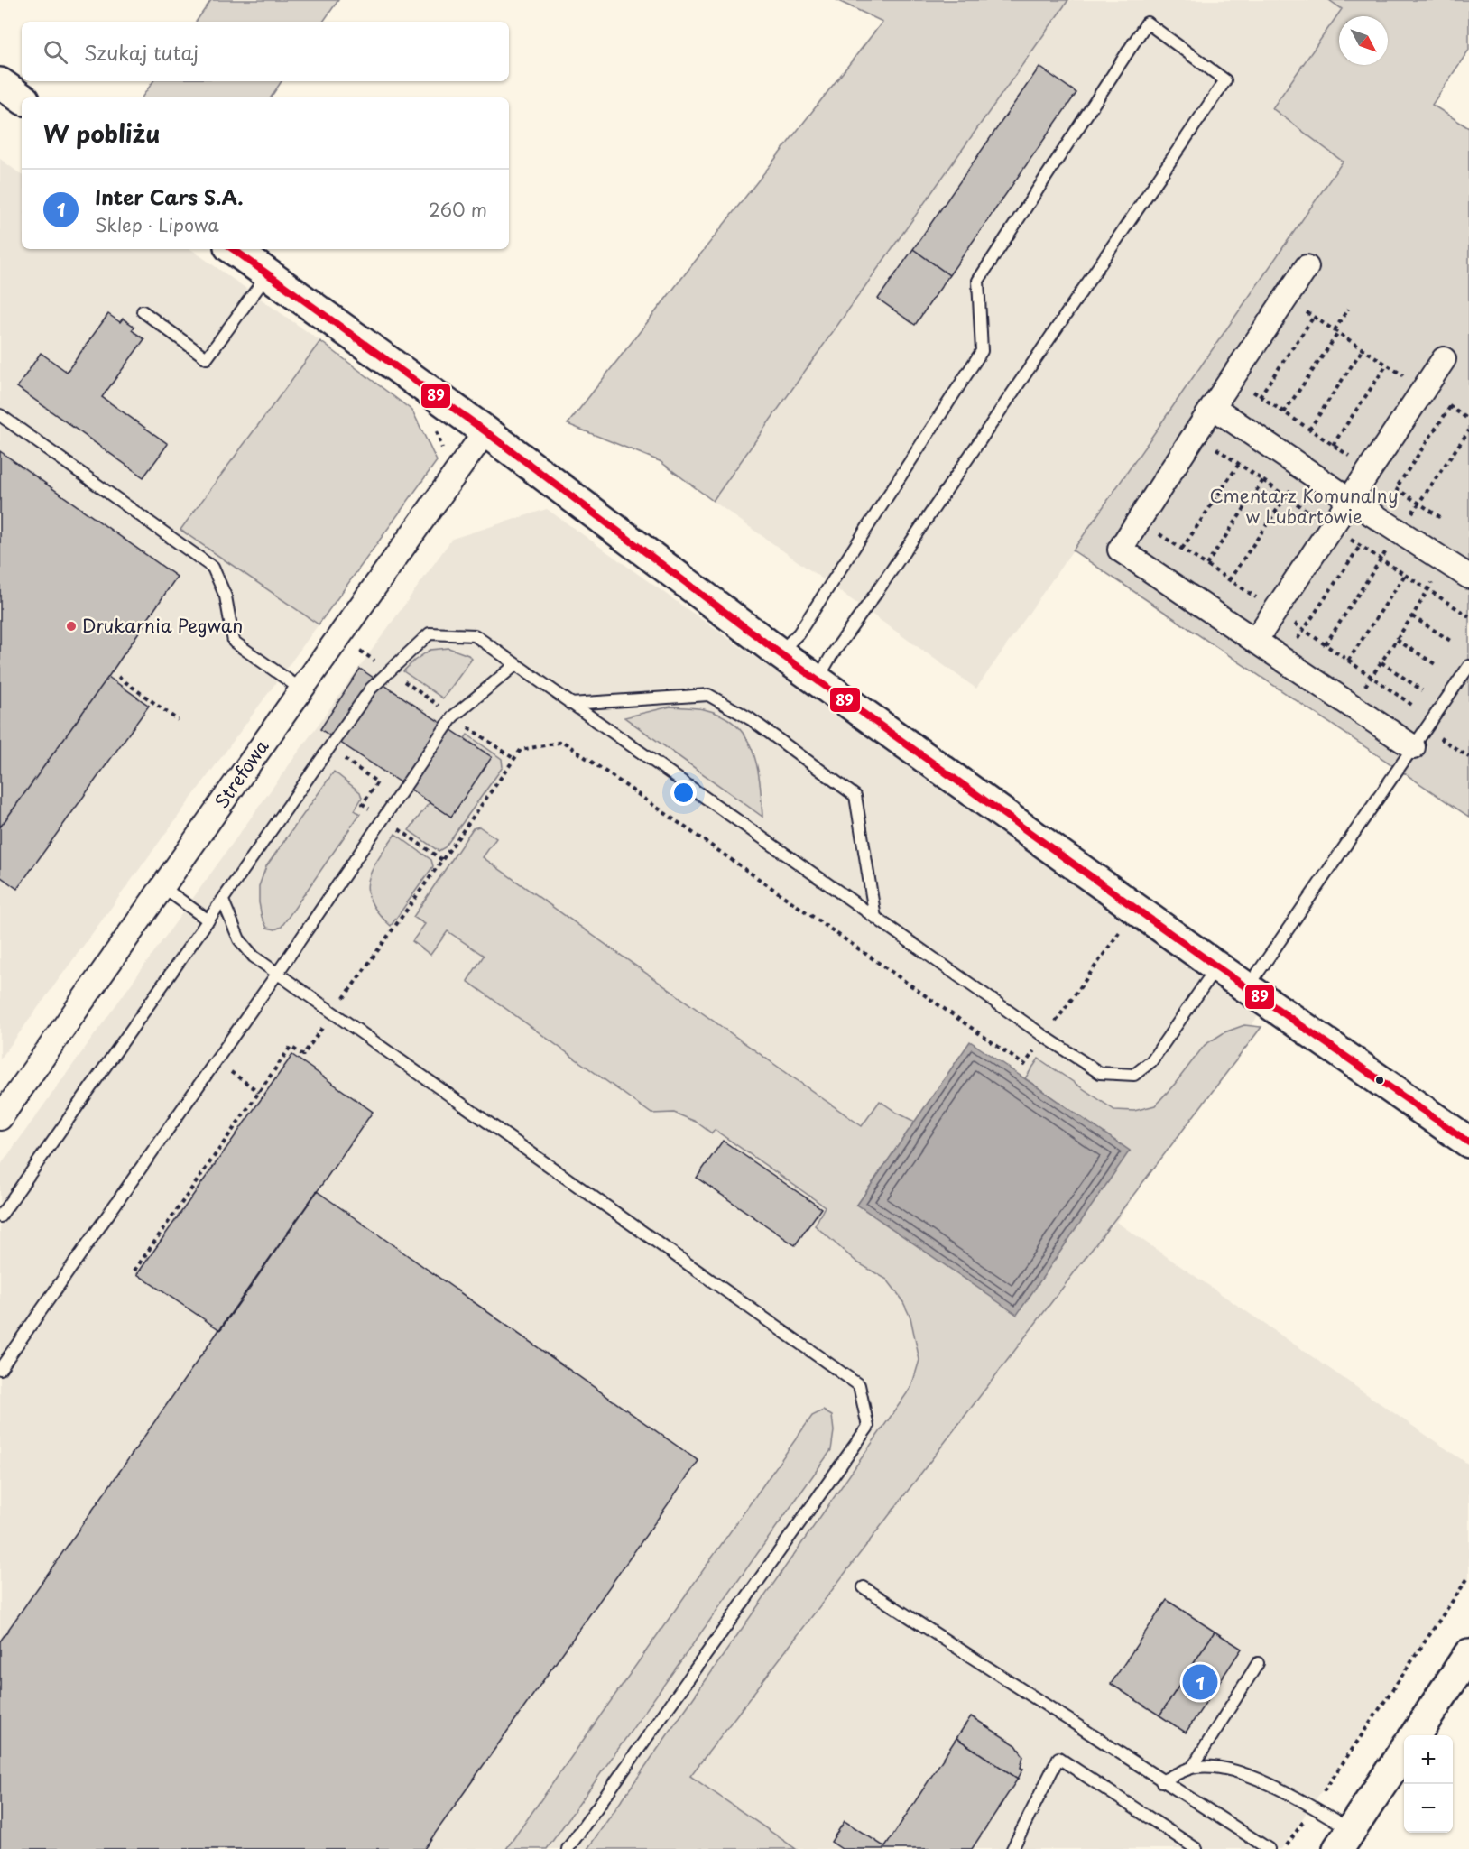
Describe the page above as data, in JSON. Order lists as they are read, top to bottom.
{
  "streets": {
    "street": ["Strefowa"]
  },
  "parks": ["Cmentarz Komunalny w Lubartowie"],
  "places": ["Drukarnia Pegwan"],
  "lines": ["transit line 89"],
  "north": "bottom right",
  "page": {
    "search": "Szukaj tutaj",
    "heading": "W pobliżu",
    "list": [
      {
        "mark": "1",
        "name": "Inter Cars S.A.",
        "note": "Sklep · Lipowa",
        "value": "260 m"
      }
    ],
    "pins": "1",
    "map_buttons": ["+", "−"]
  }
}
